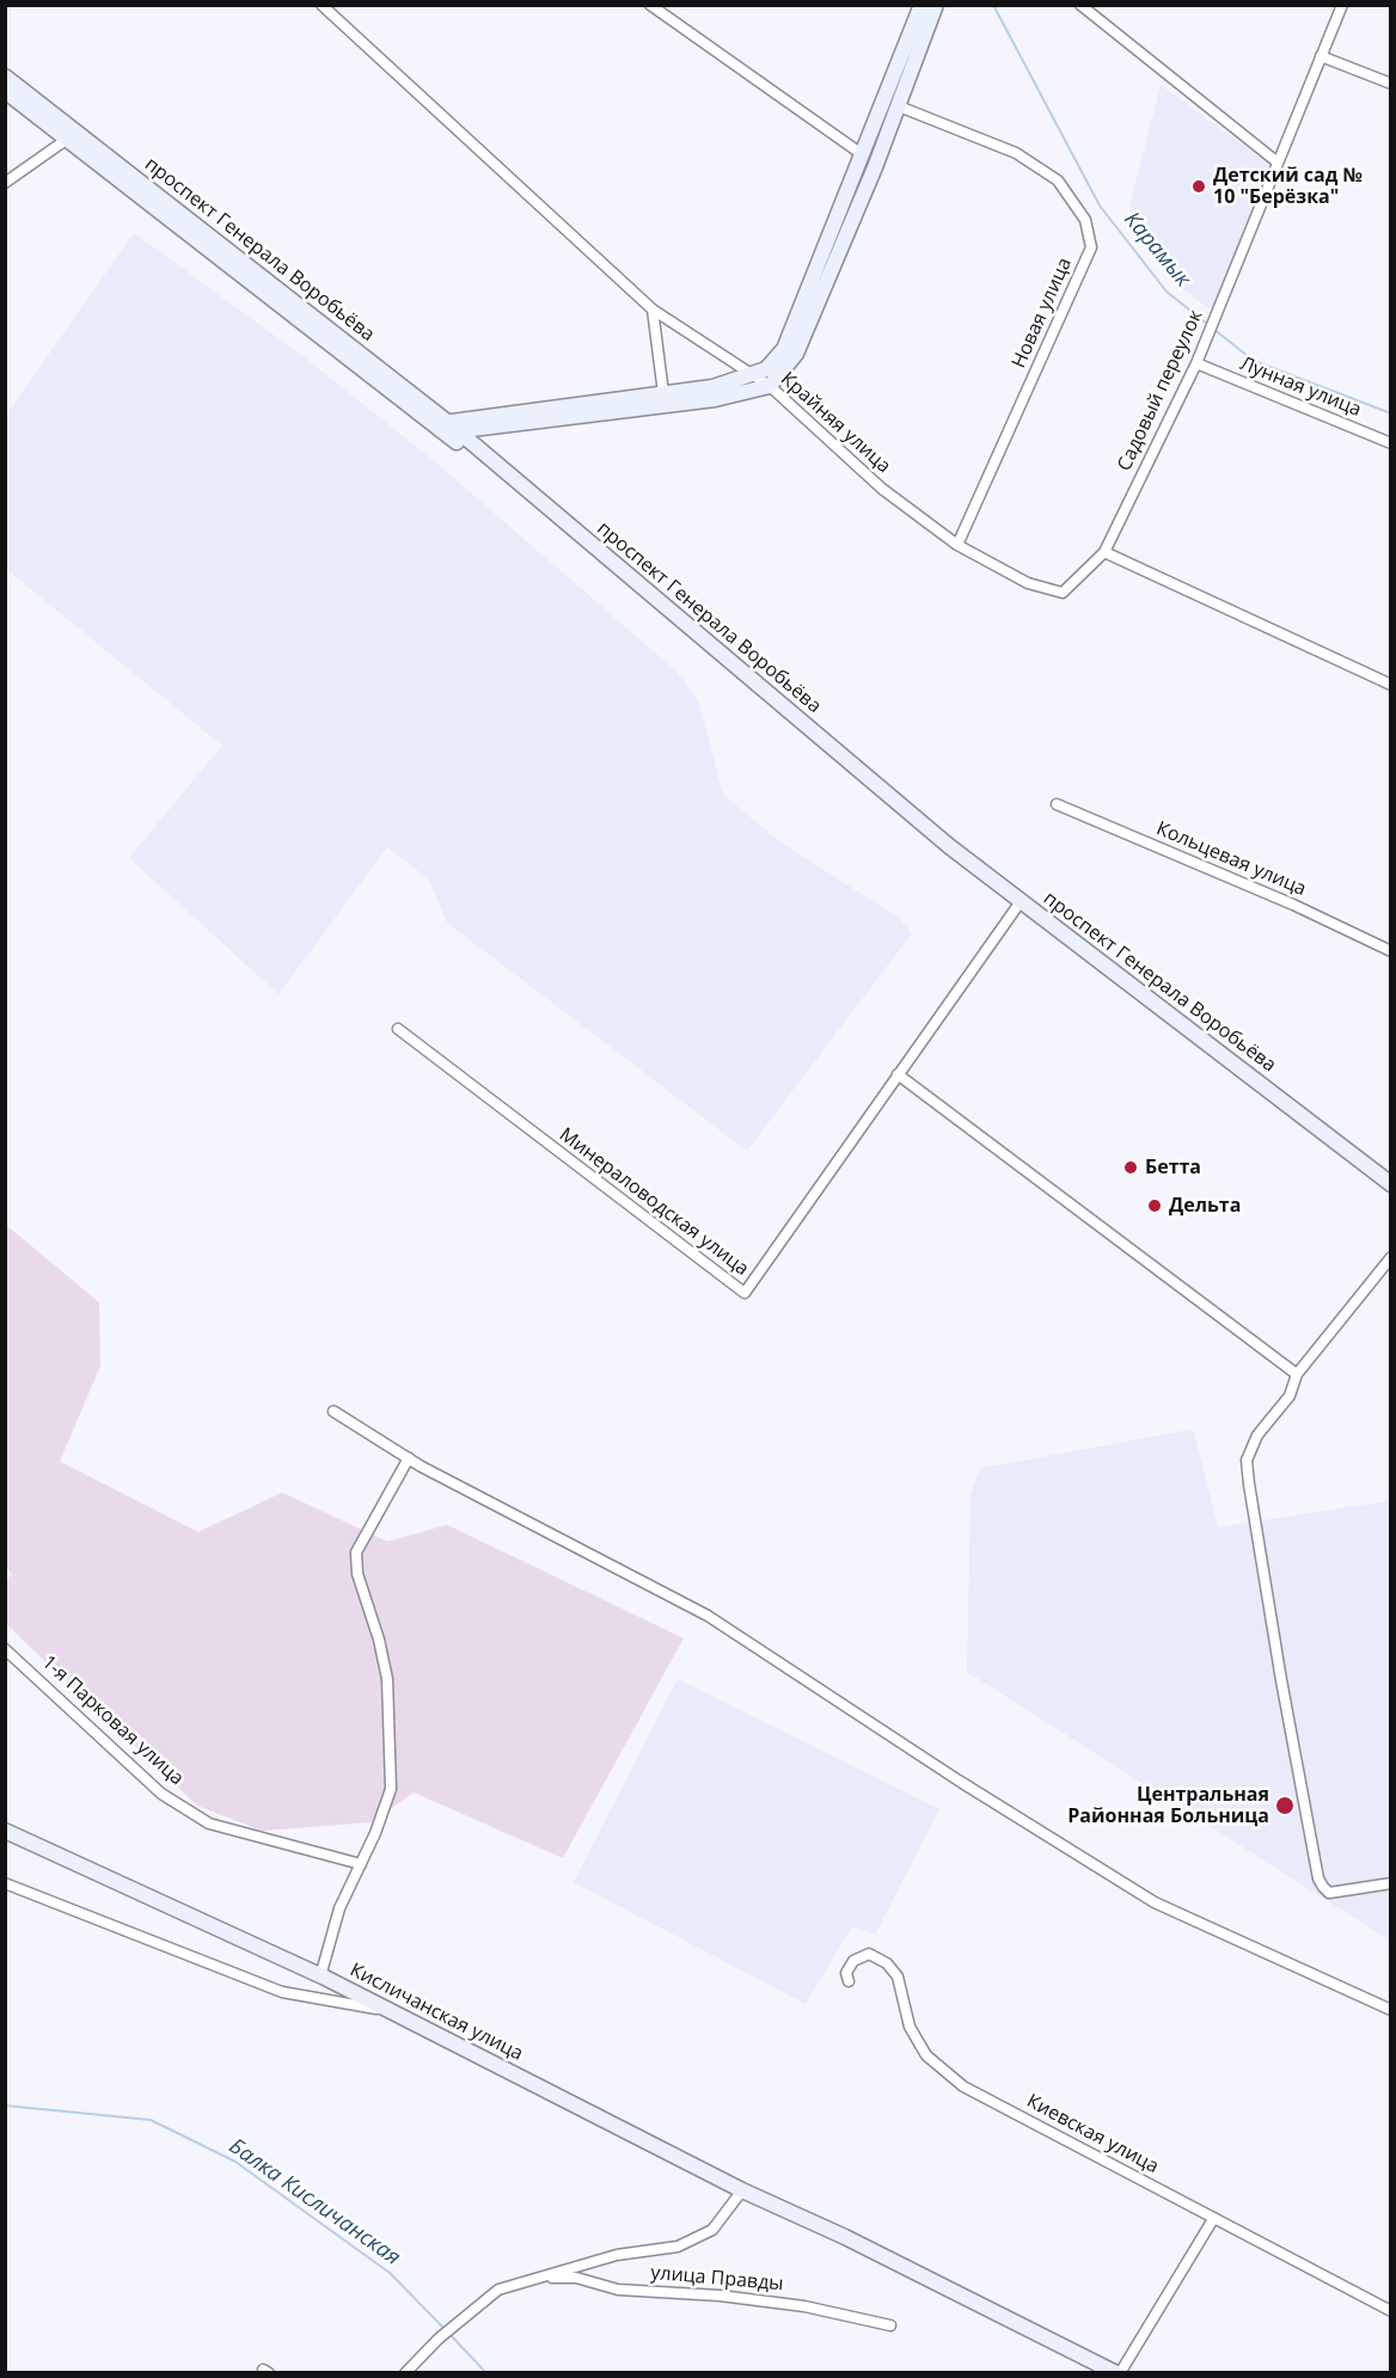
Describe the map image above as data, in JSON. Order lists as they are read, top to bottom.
{
  "streets": {
    "main road": ["проспект Генерала Воробьёва", "Кисличанская улица"],
    "street": [
      "Новая улица",
      "Лунная улица",
      "Садовый переулок",
      "Крайняя улица",
      "Кольцевая улица",
      "Минераловодская улица",
      "1-я Парковая улица",
      "Киевская улица",
      "улица Правды"
    ]
  },
  "crossings": [
    ["проспект Генерала Воробьёва", "Минераловодская улица"],
    ["Новая улица", "Крайняя улица"],
    ["Лунная улица", "Садовый переулок"],
    ["Садовый переулок", "Крайняя улица"],
    ["Кисличанская улица", "улица Правды"]
  ],
  "water": ["Карамык", "Балка Кисличанская"],
  "places": [
    "Детский сад № 10 \"Берёзка\"",
    "Бетта",
    "Дельта",
    "Центральная Районная Больница"
  ]
}
